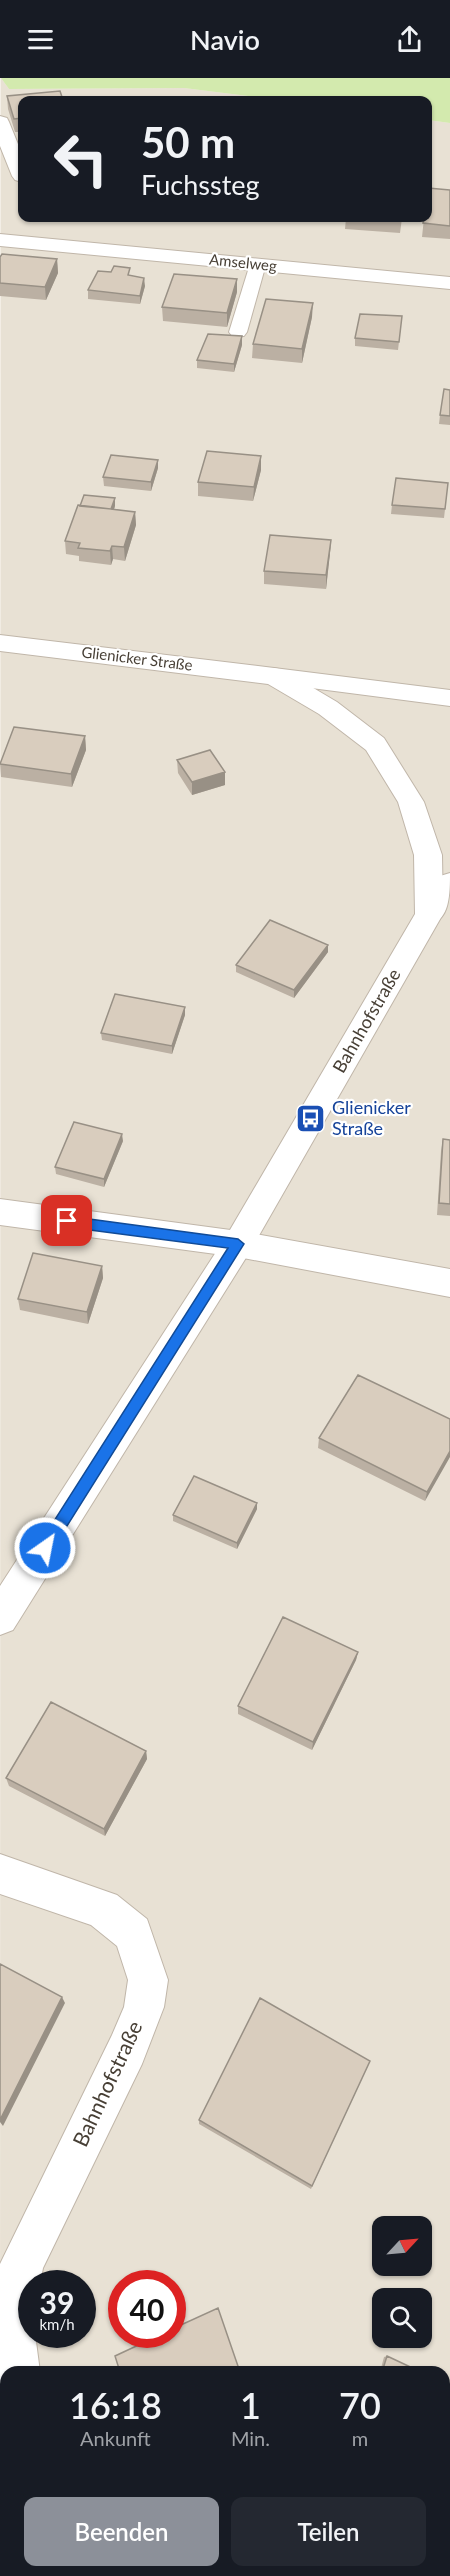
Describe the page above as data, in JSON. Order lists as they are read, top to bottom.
{
  "streets": {
    "street": ["Amselweg", "Glienicker Straße", "Bahnhofstraße"]
  },
  "crossings": [
    ["Glienicker Straße", "Bahnhofstraße"]
  ],
  "places": {
    "bus stop": ["Glienicker Straße"]
  },
  "north": "top right",
  "page": {
    "header": "Navio",
    "turn": ["50 m", "Fuchssteg"],
    "speed": "39 km/h",
    "limit": "40",
    "eta": [
      "16:18",
      "Ankunft",
      "1",
      "Min.",
      "70",
      "m"
    ],
    "buttons": ["Beenden", "Teilen"]
  }
}
